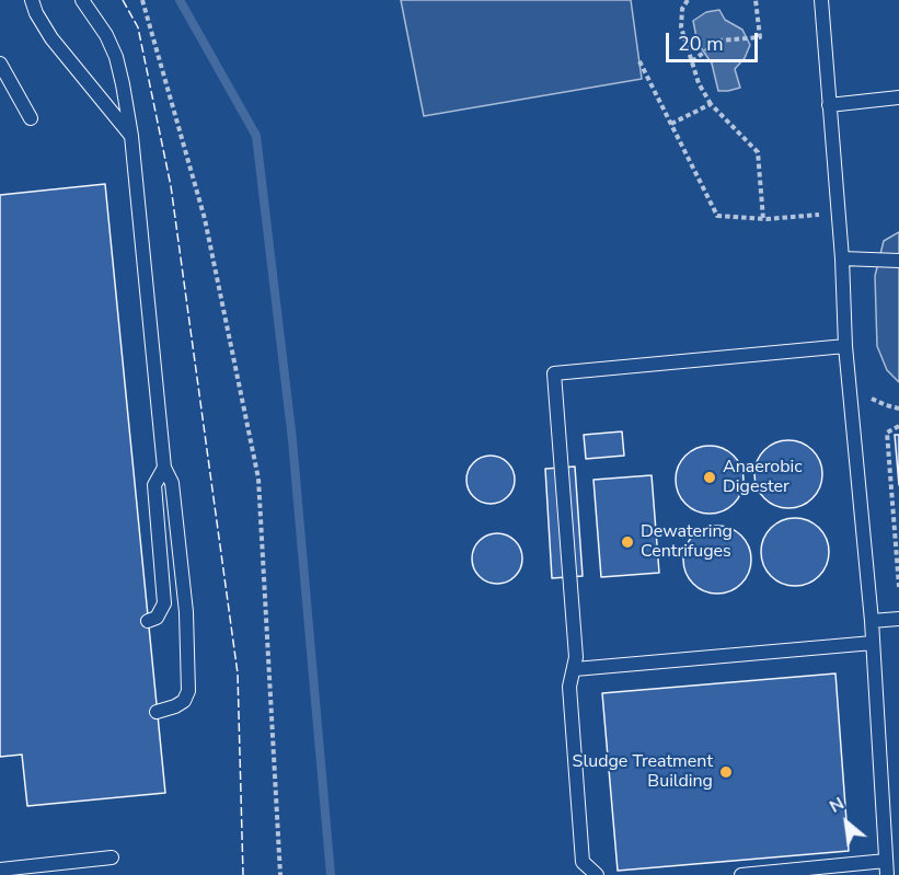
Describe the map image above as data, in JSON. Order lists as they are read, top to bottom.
{
  "places": ["Anaerobic Digester", "Dewatering Centrifuges", "Sludge Treatment Building"],
  "scale_bar": "20 m",
  "north": "top left"
}
